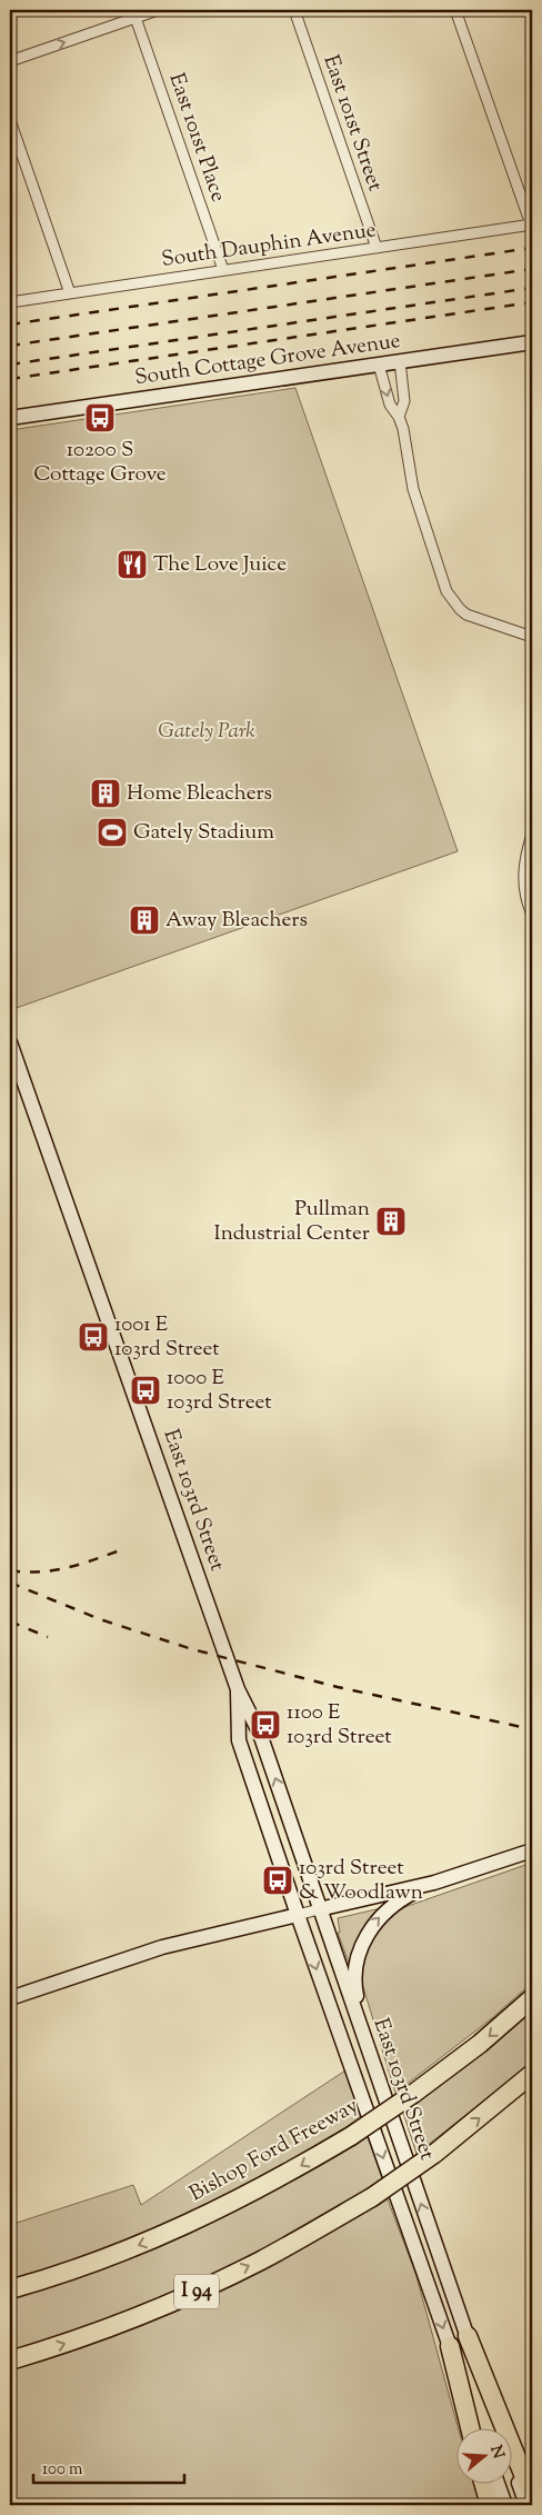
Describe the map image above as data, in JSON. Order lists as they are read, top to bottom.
{
  "streets": {
    "highway": ["Bishop Ford Freeway", "I 94"],
    "main road": ["South Cottage Grove Avenue", "East 103rd Street"],
    "street": ["East 101st Street", "East 101st Place", "South Dauphin Avenue"]
  },
  "crossings": [
    ["East 101st Street", "South Dauphin Avenue"],
    ["East 101st Place", "South Dauphin Avenue"]
  ],
  "parks": ["Gately Park"],
  "places": {
    "bus stop": [
      "10200 S Cottage Grove",
      "1001 E 103rd Street",
      "1000 E 103rd Street",
      "1100 E 103rd Street",
      "103rd Street & Woodlawn"
    ],
    "restaurant": ["The Love Juice"],
    "building": ["Home Bleachers", "Away Bleachers", "Pullman Industrial Center"],
    "sports": ["Gately Stadium"]
  },
  "scale_bar": "100 m",
  "north": "right"
}
